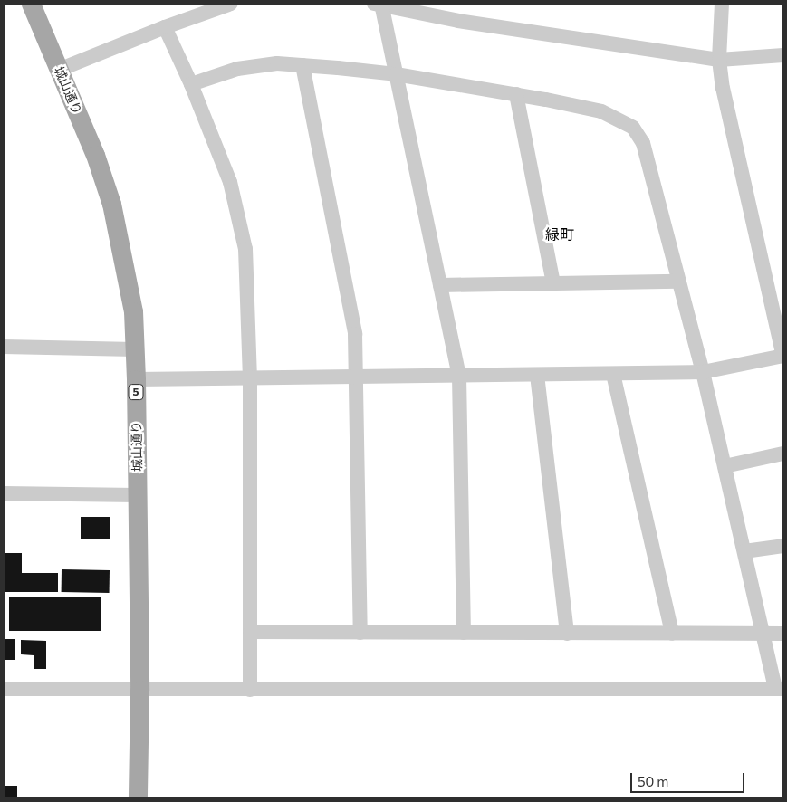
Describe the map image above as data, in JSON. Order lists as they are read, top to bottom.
{
  "streets": {
    "main road": ["城山通り", "5"]
  },
  "districts": ["緑町"],
  "scale_bar": "50 m"
}
